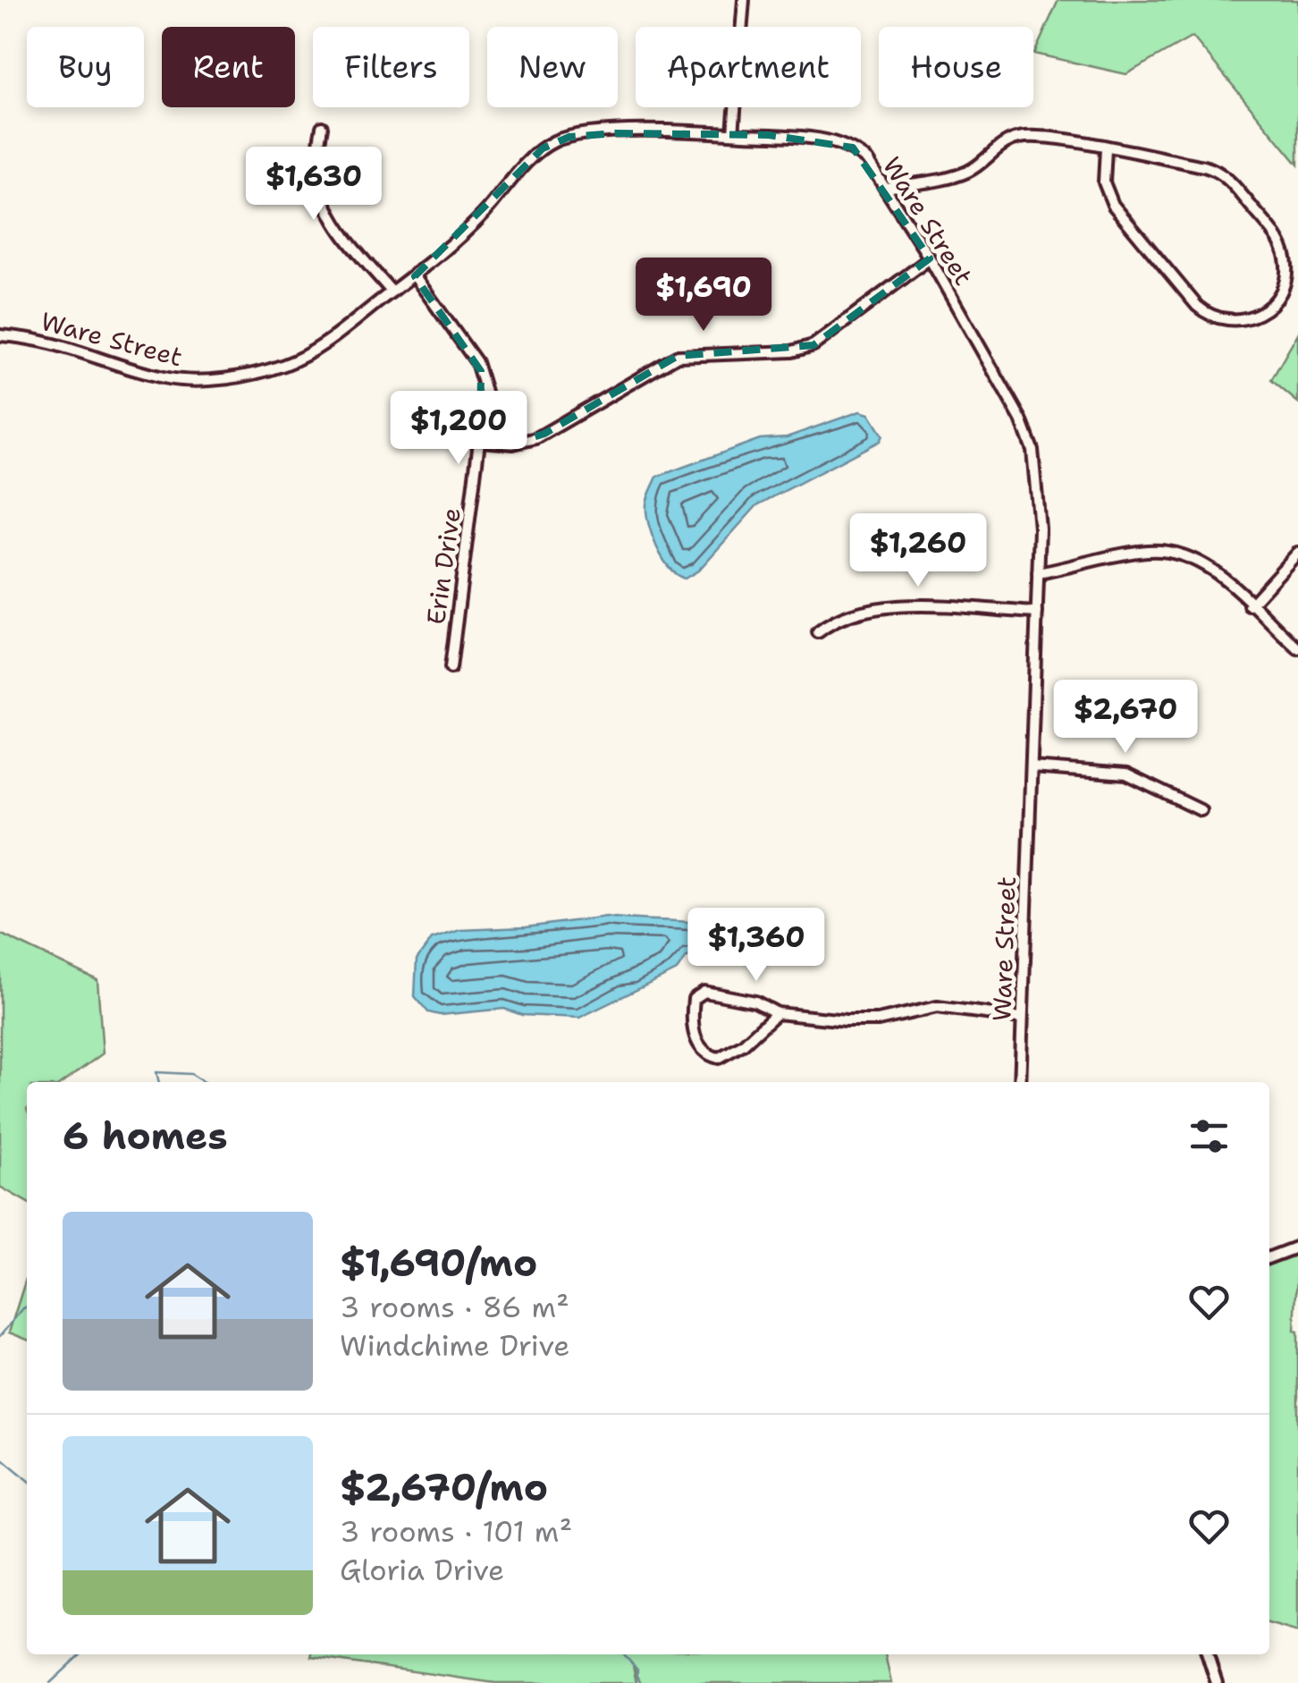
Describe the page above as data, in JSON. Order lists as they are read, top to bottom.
{
  "streets": {
    "street": ["Ware Street", "Erin Drive"]
  },
  "crossings": [
    ["Ware Street", "Erin Drive"]
  ],
  "page": {
    "chip": [
      "Buy",
      "Rent",
      "Filters",
      "New",
      "Apartment",
      "House"
    ],
    "price": [
      "$1,630",
      "$1,690",
      "$1,200",
      "$1,260",
      "$2,670",
      "$1,360"
    ],
    "heading": "6 homes",
    "list": [
      {
        "name": "$1,690/mo",
        "note": "3 rooms · 86 m² · Windchime Drive"
      },
      {
        "name": "$2,670/mo",
        "note": "3 rooms · 101 m² · Gloria Drive"
      }
    ]
  }
}
